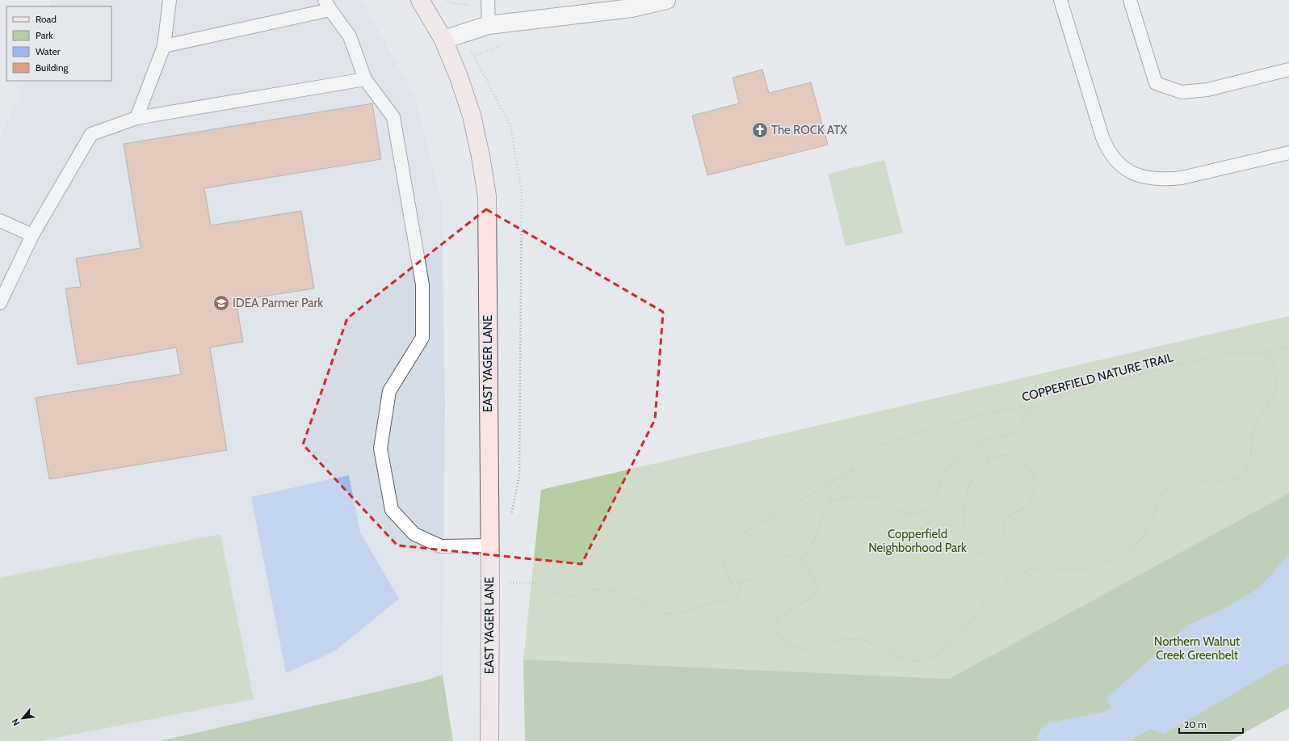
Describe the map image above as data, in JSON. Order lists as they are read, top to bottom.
{
  "streets": {
    "street": ["EAST YAGER LANE"],
    "path": ["COPPERFIELD NATURE TRAIL"]
  },
  "parks": ["Copperfield Neighborhood Park", "Northern Walnut Creek Greenbelt"],
  "places": {
    "church": ["The ROCK ATX"],
    "school or university": ["IDEA Parmer Park"]
  },
  "legend": [
    "Road",
    "Park",
    "Water",
    "Building"
  ],
  "scale_bar": "20 m",
  "north": "bottom left"
}
